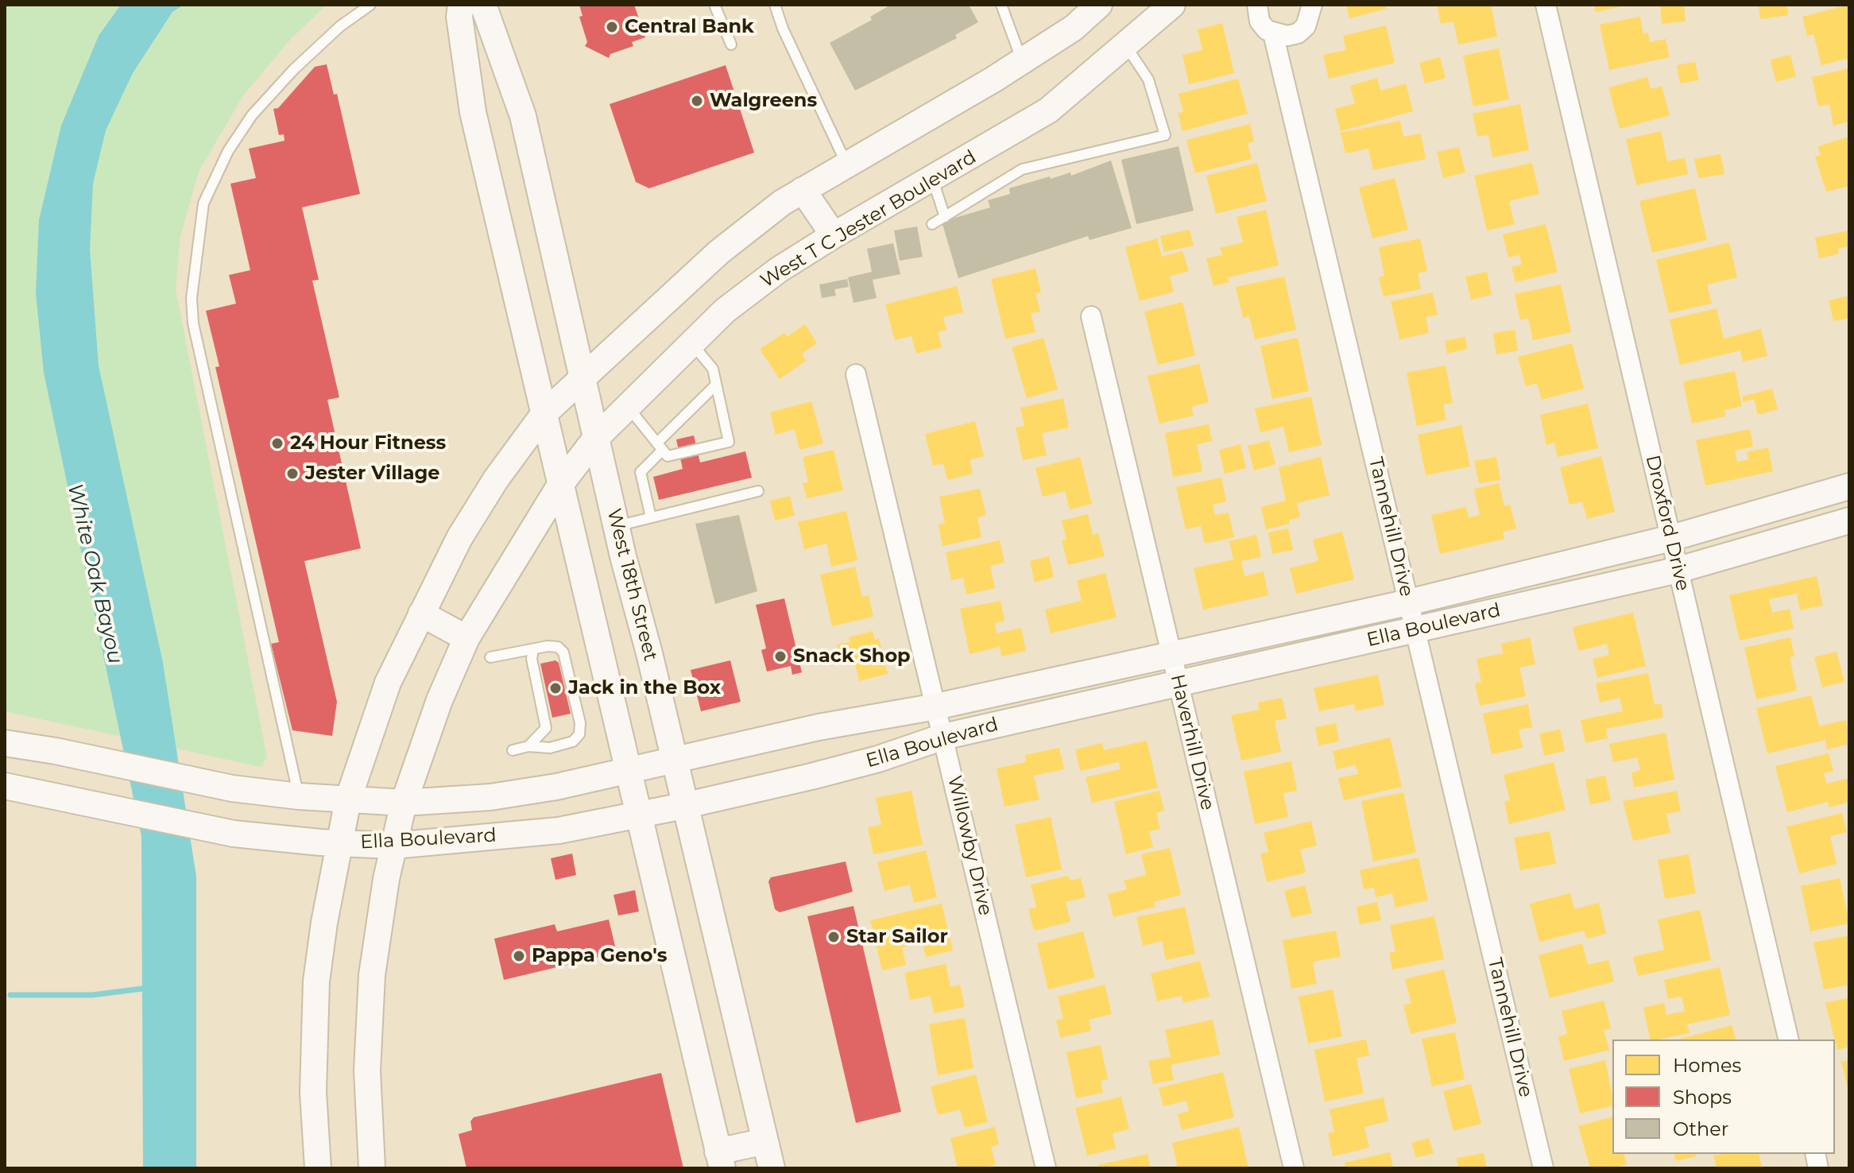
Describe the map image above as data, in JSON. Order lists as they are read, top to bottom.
{
  "streets": {
    "main road": ["West T C Jester Boulevard", "West 18th Street", "Ella Boulevard"],
    "street": [
      "Droxford Drive",
      "Tannehill Drive",
      "Haverhill Drive",
      "Willowby Drive"
    ]
  },
  "crossings": [
    ["West T C Jester Boulevard", "West 18th Street"],
    ["West T C Jester Boulevard", "Ella Boulevard"],
    ["Droxford Drive", "Ella Boulevard"],
    ["Tannehill Drive", "Ella Boulevard"],
    ["West 18th Street", "Ella Boulevard"],
    ["Ella Boulevard", "Haverhill Drive"],
    ["Ella Boulevard", "Willowby Drive"]
  ],
  "water": ["White Oak Bayou"],
  "places": [
    "Central Bank",
    "Walgreens",
    "24 Hour Fitness",
    "Jester Village",
    "Snack Shop",
    "Jack in the Box",
    "Star Sailor",
    "Pappa Geno's"
  ],
  "legend": ["Homes", "Shops", "Other"]
}
